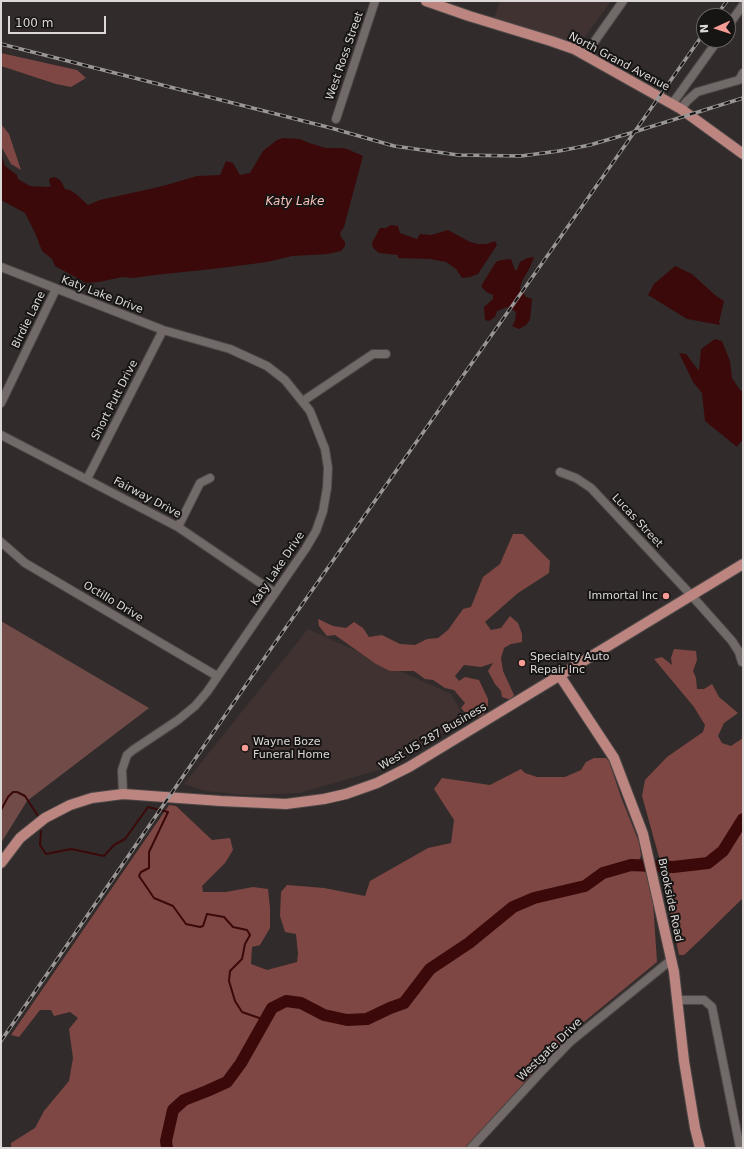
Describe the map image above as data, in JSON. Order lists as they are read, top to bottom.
{
  "streets": {
    "main road": ["North Grand Avenue", "West US 287 Business", "Brookside Road"],
    "street": [
      "West Ross Street",
      "Katy Lake Drive",
      "Birdie Lane",
      "Short Putt Drive",
      "Fairway Drive",
      "Lucas Street",
      "Octillo Drive",
      "Westgate Drive"
    ]
  },
  "crossings": [
    ["Katy Lake Drive", "Birdie Lane"],
    ["Katy Lake Drive", "Short Putt Drive"],
    ["Katy Lake Drive", "Fairway Drive"],
    ["Katy Lake Drive", "Octillo Drive"],
    ["Katy Lake Drive", "West US 287 Business"],
    ["Short Putt Drive", "Fairway Drive"],
    ["Lucas Street", "West US 287 Business"],
    ["West US 287 Business", "Brookside Road"],
    ["Brookside Road", "Westgate Drive"]
  ],
  "water": ["Katy Lake"],
  "places": ["Immortal Inc", "Specialty Auto Repair Inc", "Wayne Boze Funeral Home"],
  "scale_bar": "100 m",
  "north": "left"
}
